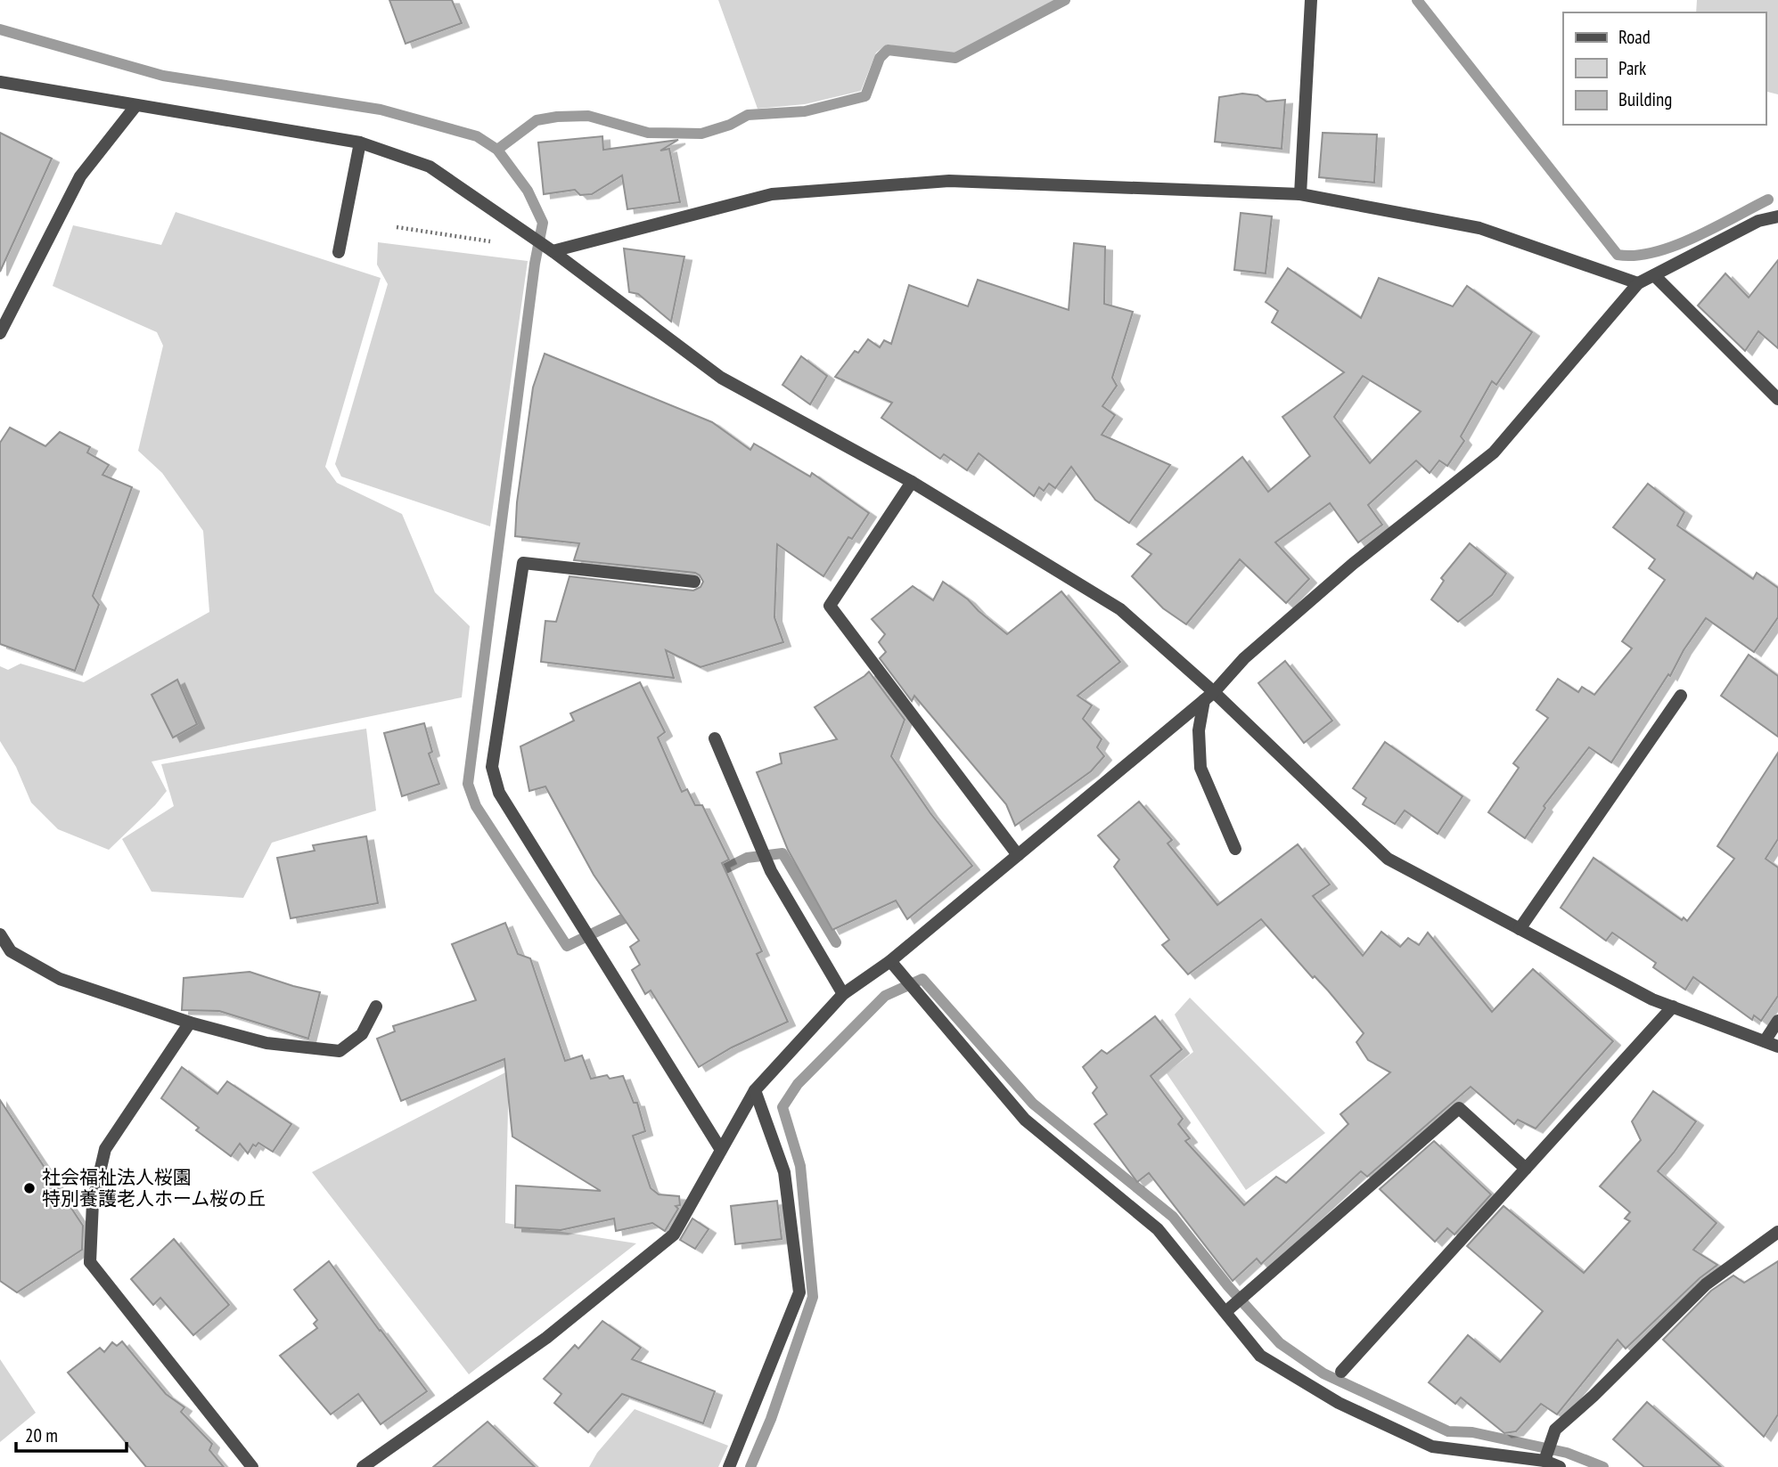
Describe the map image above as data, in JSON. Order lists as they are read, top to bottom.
{
  "places": ["社会福祉法人桜園 特別養護老人ホーム桜の丘"],
  "legend": ["Road", "Park", "Building"],
  "scale_bar": "20 m"
}
